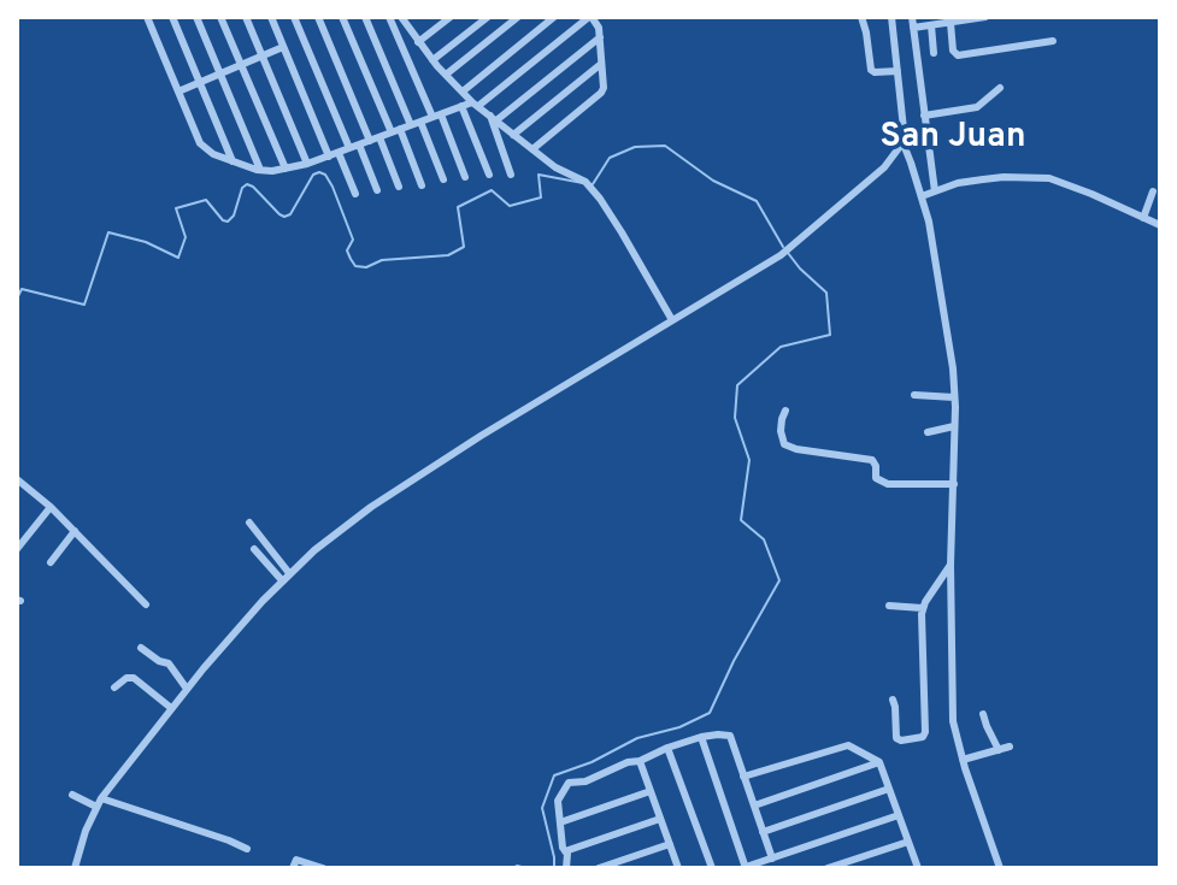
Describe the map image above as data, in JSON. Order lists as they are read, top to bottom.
{
  "districts": ["San Juan"]
}
